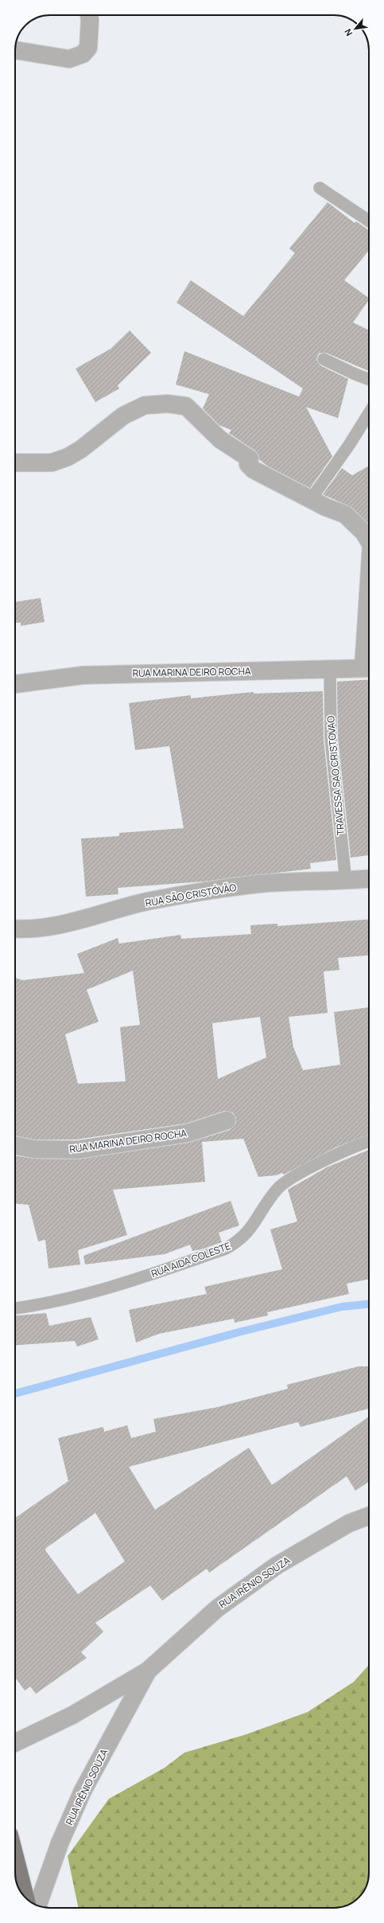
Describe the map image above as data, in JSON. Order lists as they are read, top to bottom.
{
  "streets": {
    "street": ["RUA MARINA DEIRO ROCHA", "RUA SÃO CRISTÓVÃO", "RUA IRÊNIO SOUZA"],
    "lane": ["TRAVESSA SAO CRISTOVAO", "RUA AIDA COLESTE"]
  },
  "crossings": [
    ["RUA MARINA DEIRO ROCHA", "TRAVESSA SAO CRISTOVAO"],
    ["TRAVESSA SAO CRISTOVAO", "RUA SÃO CRISTÓVÃO"]
  ],
  "north": "bottom left"
}
